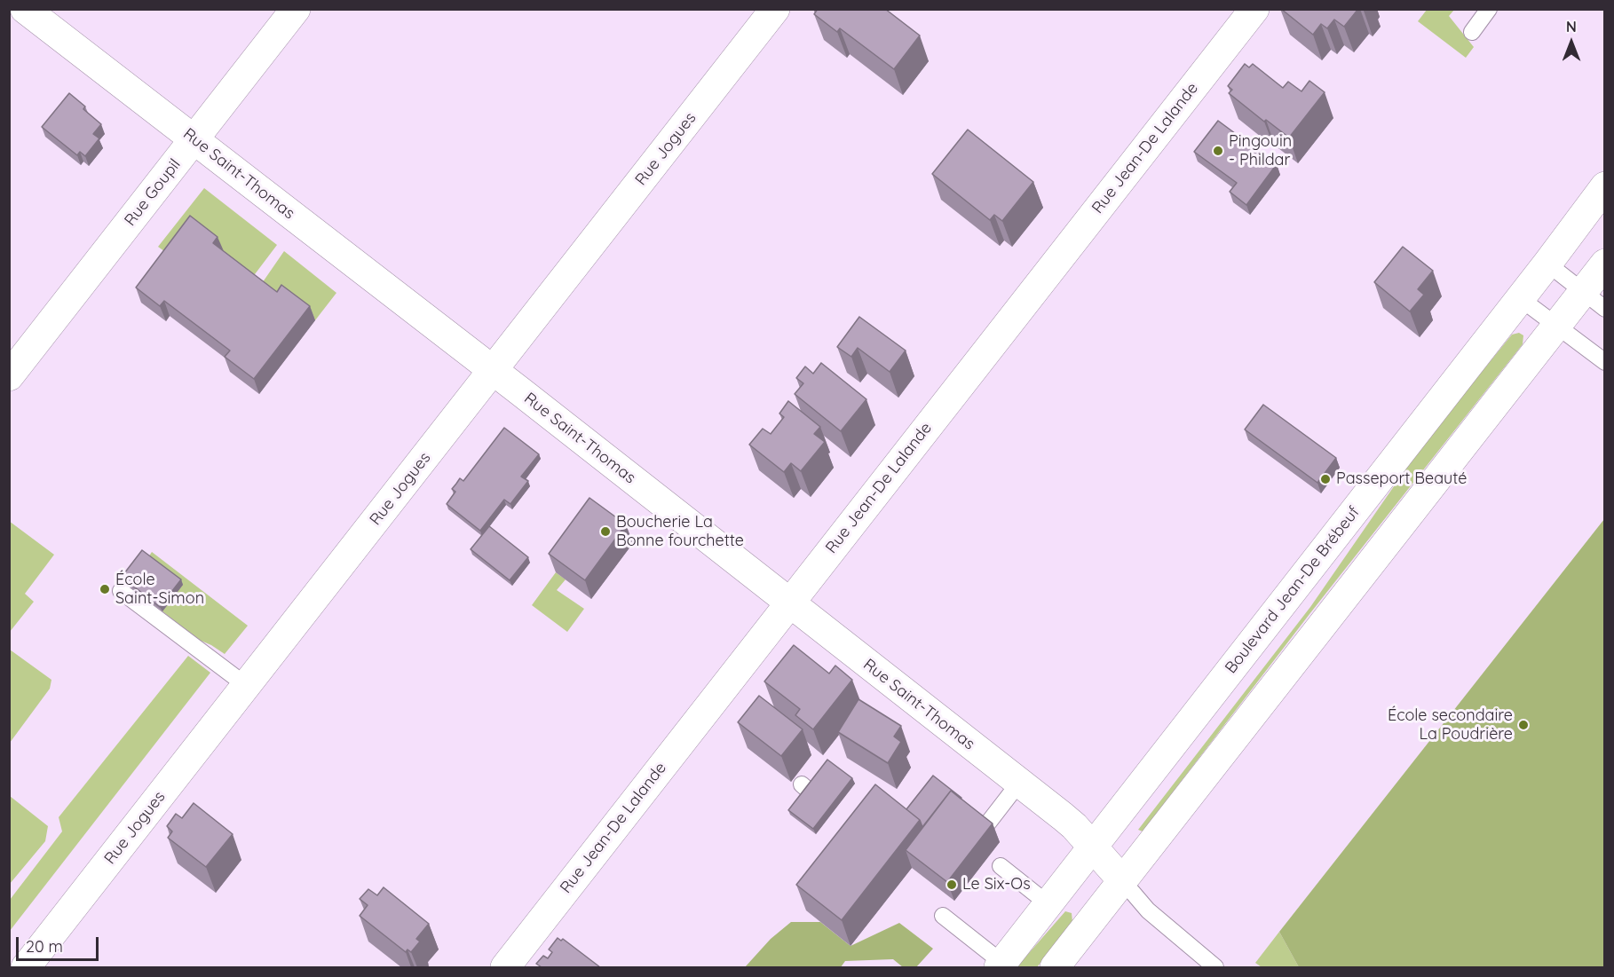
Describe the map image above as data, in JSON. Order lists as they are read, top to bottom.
{
  "streets": {
    "street": [
      "Rue Jean-De Lalande",
      "Rue Jogues",
      "Rue Saint-Thomas",
      "Rue Goupil",
      "Boulevard Jean-De Brébeuf"
    ]
  },
  "crossings": [
    ["Rue Jean-De Lalande", "Rue Saint-Thomas"],
    ["Rue Jogues", "Rue Saint-Thomas"],
    ["Rue Saint-Thomas", "Rue Goupil"],
    ["Rue Saint-Thomas", "Boulevard Jean-De Brébeuf"]
  ],
  "places": [
    "Pingouin - Phildar",
    "Passeport Beauté",
    "Boucherie La Bonne fourchette",
    "École Saint-Simon",
    "École secondaire La Poudrière",
    "Le Six-Os"
  ],
  "scale_bar": "20 m",
  "north": "top"
}
